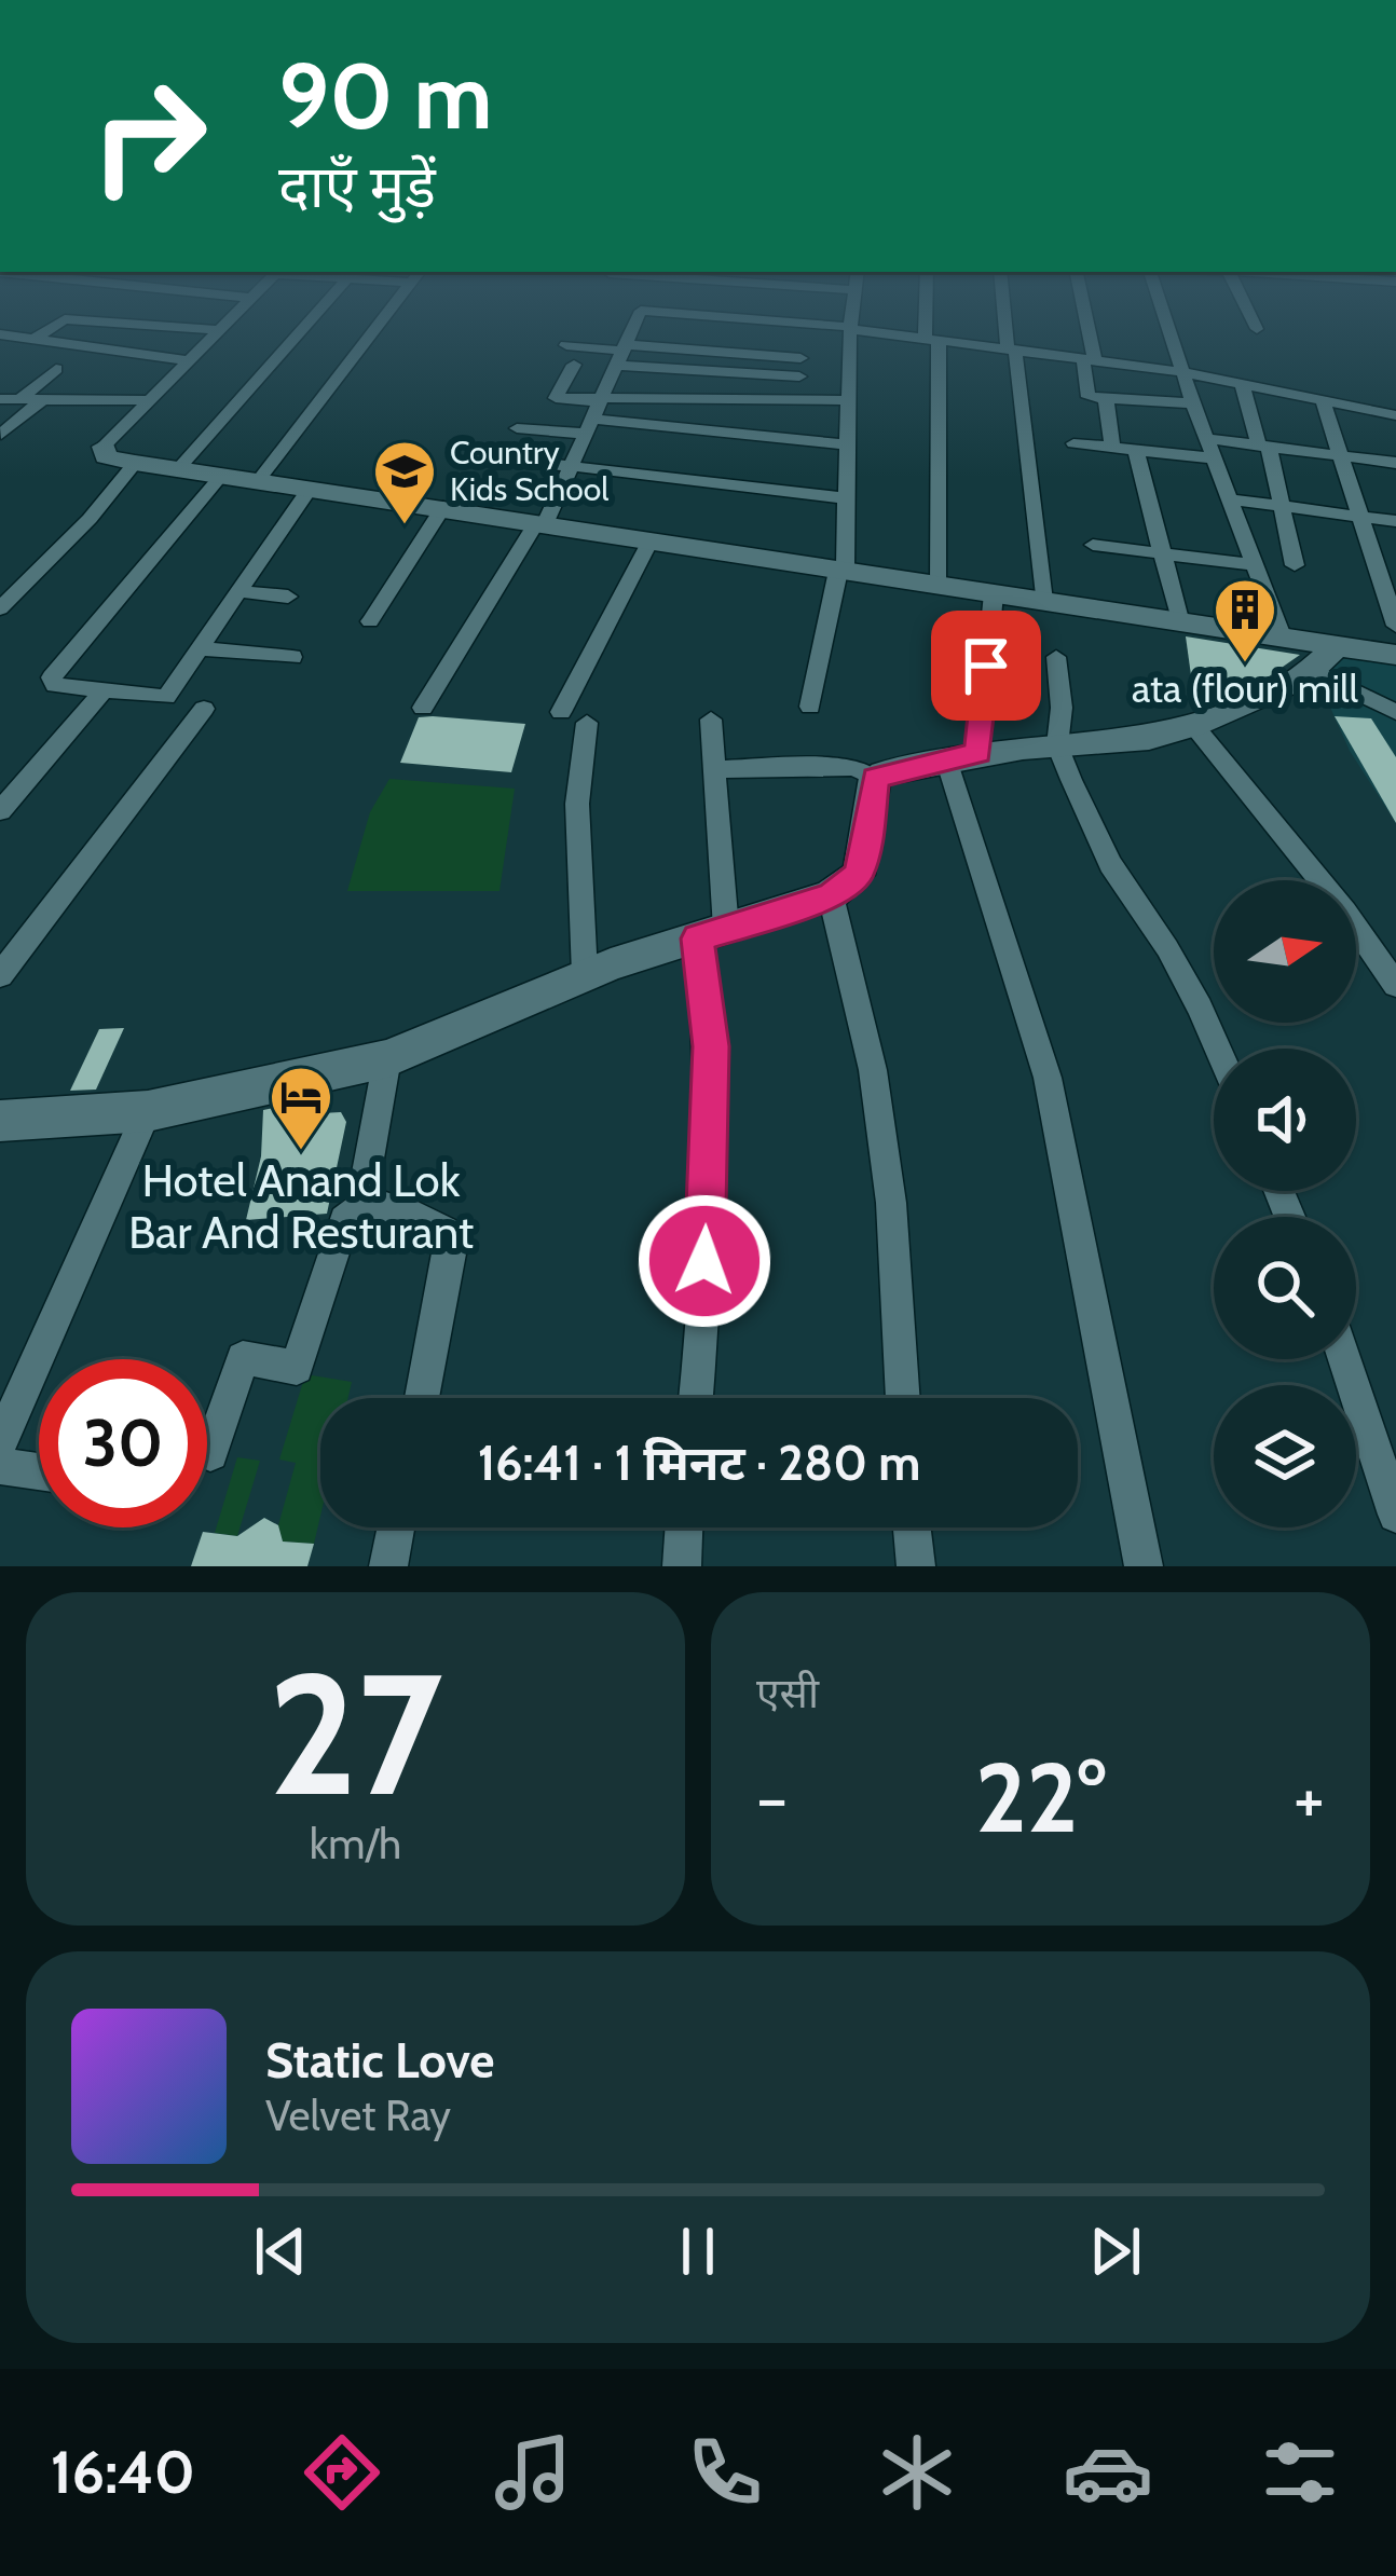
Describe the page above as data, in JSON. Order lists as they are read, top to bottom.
{
  "places": {
    "school or university": ["Country Kids School"],
    "building": ["ata (flour) mill"],
    "hotel": ["Hotel Anand Lok Bar And Resturant"]
  },
  "north": "right",
  "page": {
    "turn": ["90 m", "दाएँ मुड़ें"],
    "limit": "30",
    "trip": "16:41 · 1 मिनट · 280 m",
    "tile": [
      ["27", "km/h"],
      "एसी"
    ],
    "heat": ["−", "22°", "+"],
    "song": ["Static Love", "Velvet Ray"],
    "tabs": "16:40"
  }
}
